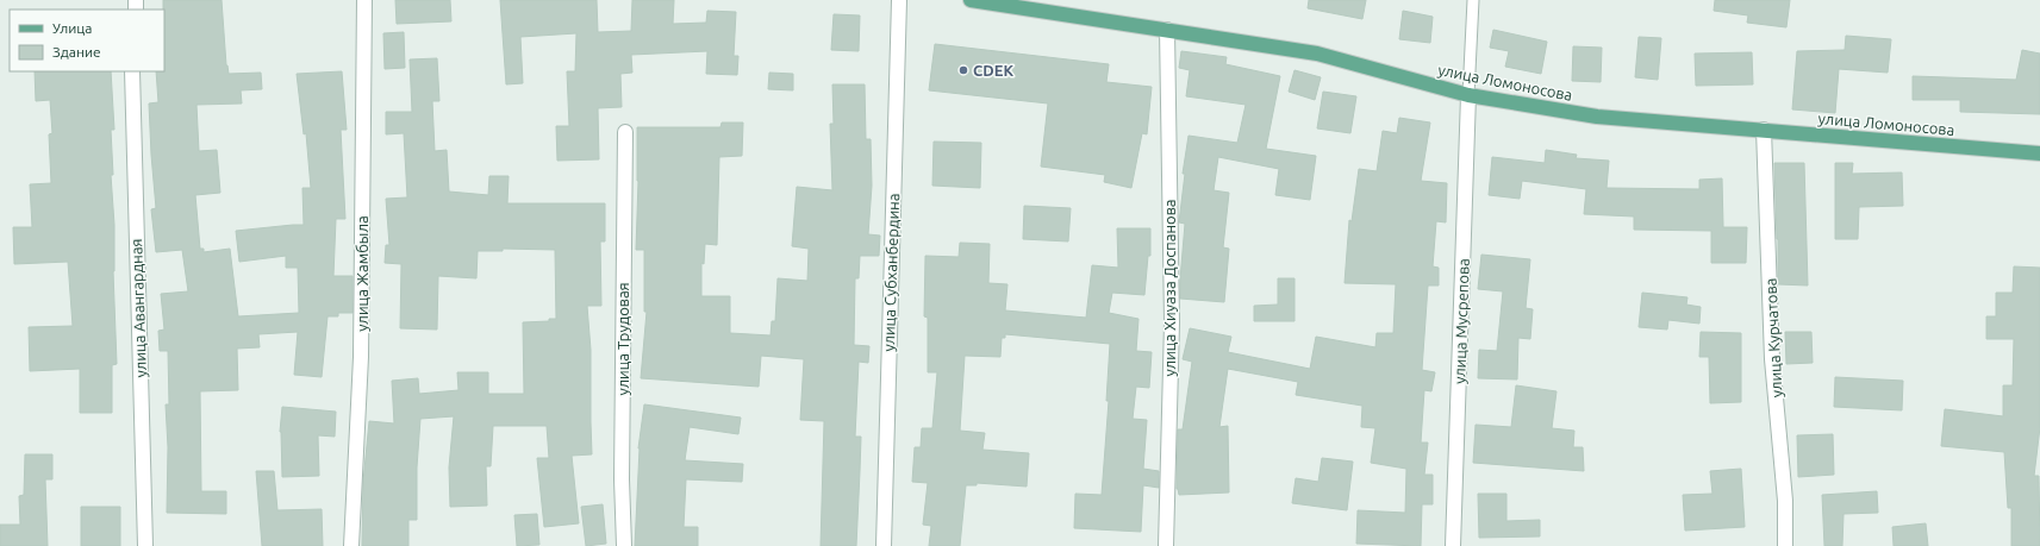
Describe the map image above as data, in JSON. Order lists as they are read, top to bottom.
{
  "streets": {
    "main road": ["улица Ломоносова"],
    "street": [
      "улица Субханбердина",
      "улица Жамбыла",
      "улица Хиуаза Доспанова",
      "улица Авангардная",
      "улица Мусрепова",
      "улица Курчатова",
      "улица Трудовая"
    ]
  },
  "crossings": [
    ["улица Ломоносова", "улица Хиуаза Доспанова"],
    ["улица Ломоносова", "улица Мусрепова"],
    ["улица Ломоносова", "улица Курчатова"]
  ],
  "places": ["CDEK"],
  "legend": ["Улица", "Здание"]
}
